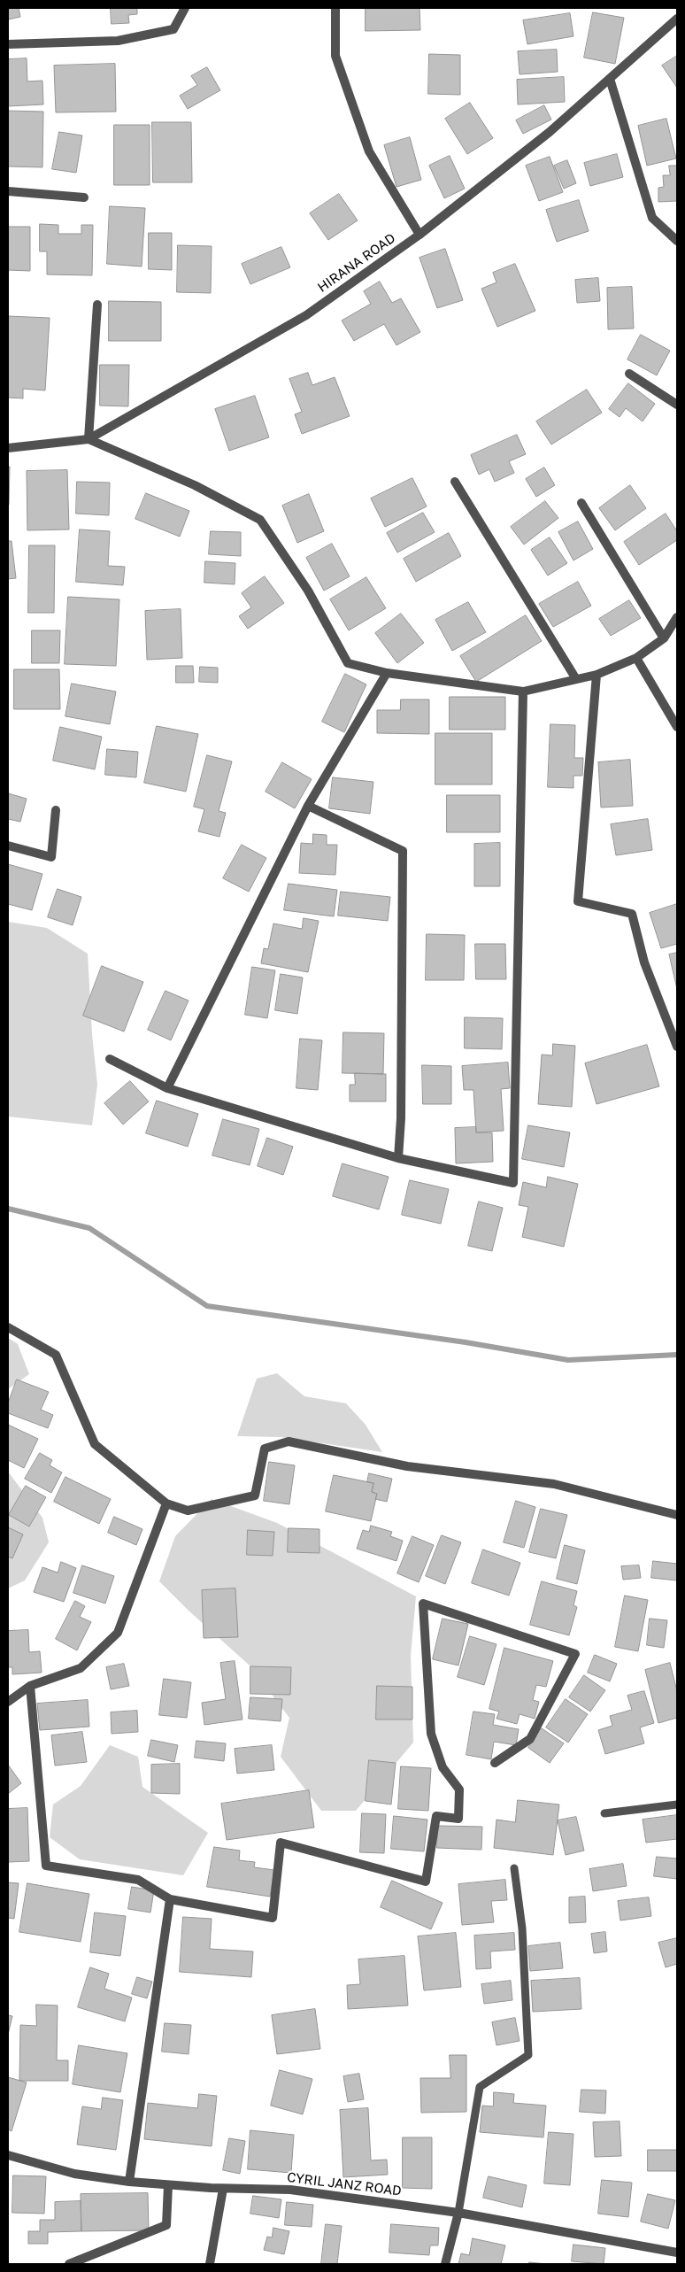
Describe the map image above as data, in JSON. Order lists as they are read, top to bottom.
{
  "streets": {
    "street": ["HIRANA ROAD", "CYRIL JANZ ROAD"]
  }
}
